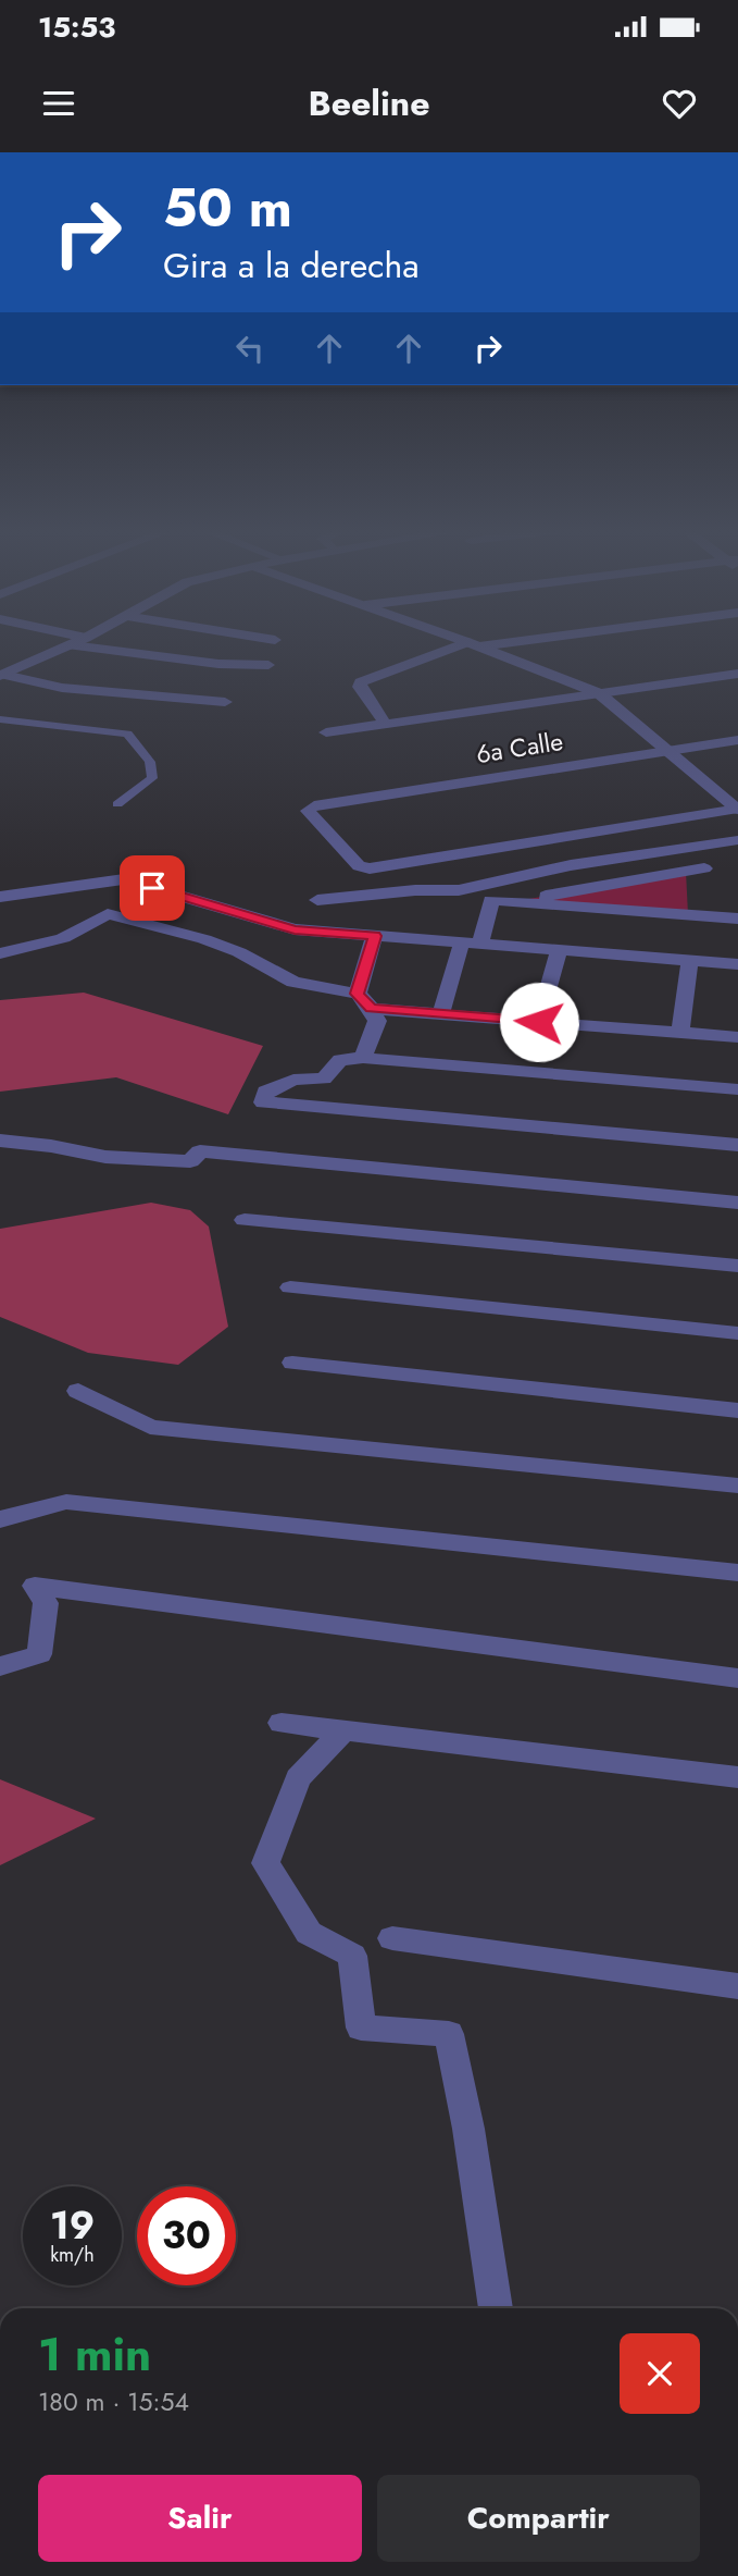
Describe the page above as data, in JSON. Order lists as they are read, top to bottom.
{
  "streets": {
    "street": ["6a Calle"]
  },
  "page": {
    "status": "15:53",
    "header": "Beeline",
    "turn": ["50 m", "Gira a la derecha"],
    "speed": "19 km/h",
    "limit": "30",
    "heading": ["1 min", "180 m · 15:54"],
    "buttons": ["Salir", "Compartir"]
  }
}
